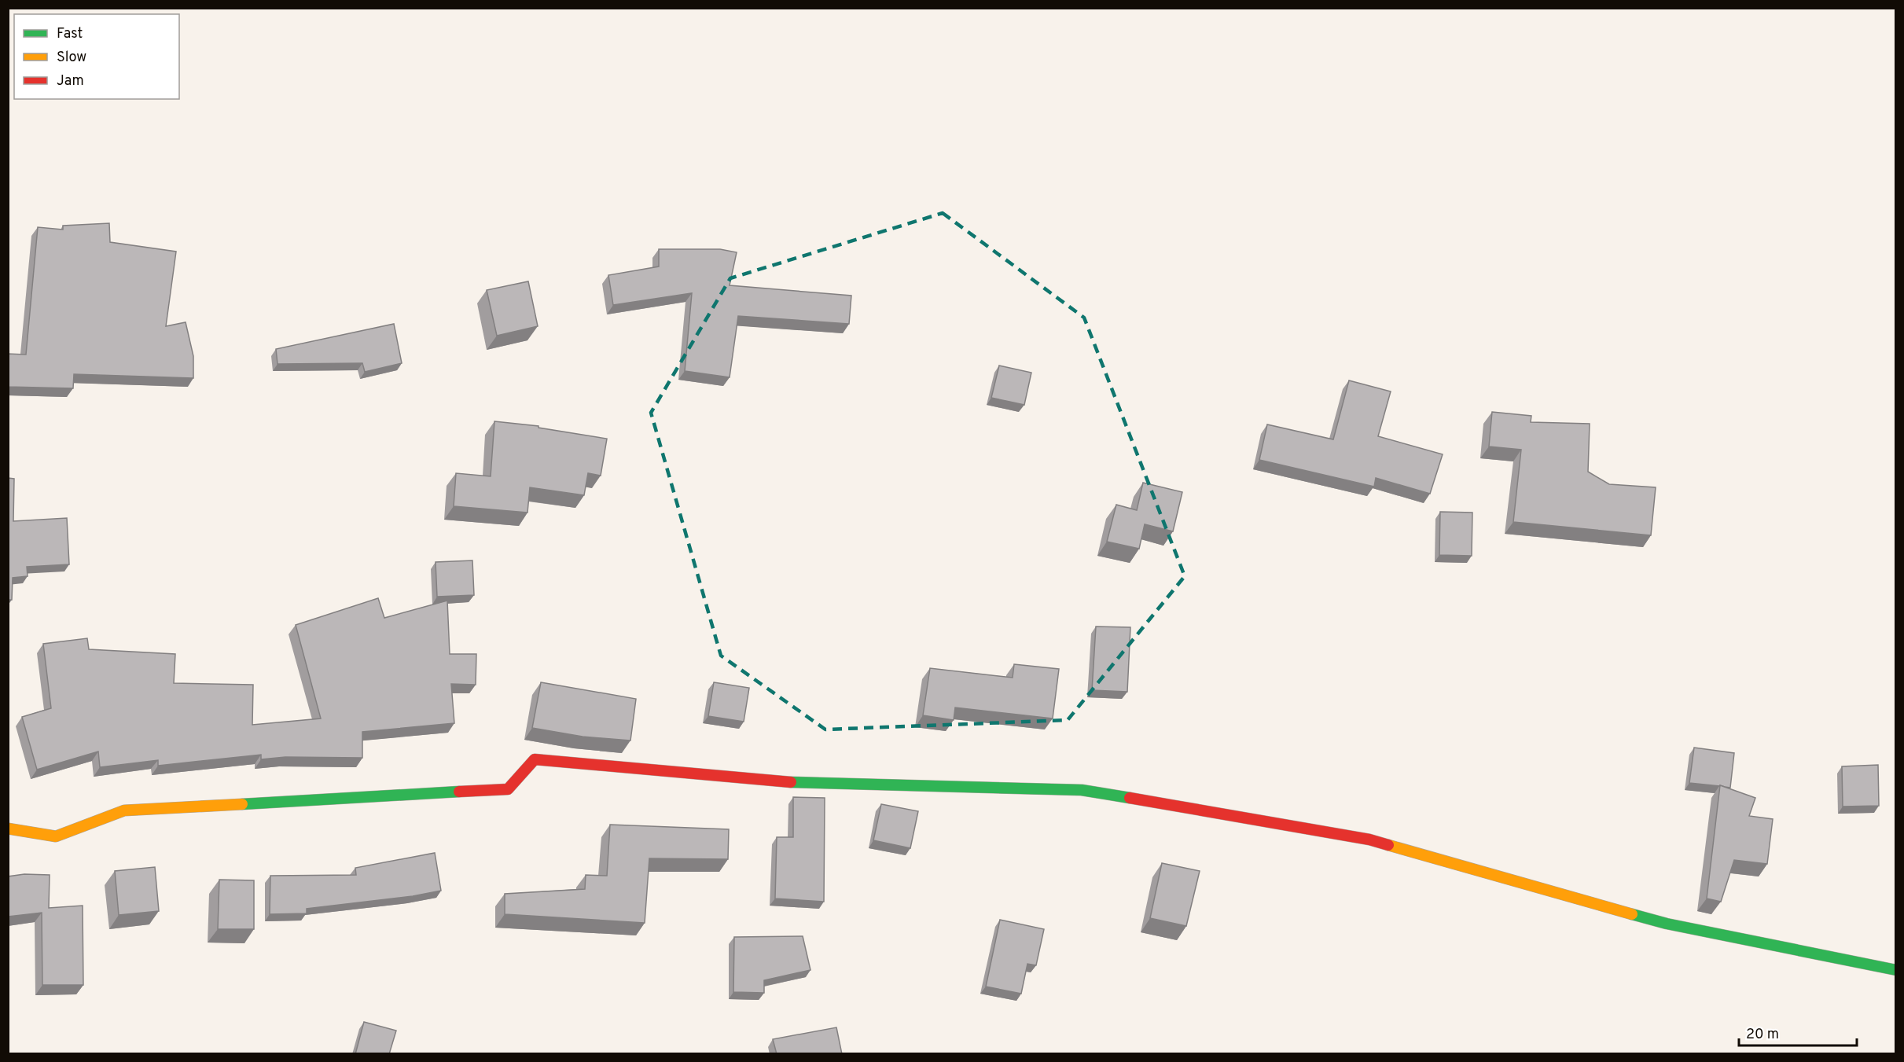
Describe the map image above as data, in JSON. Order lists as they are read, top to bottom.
{
  "legend": ["Fast", "Slow", "Jam"],
  "scale_bar": "20 m"
}
